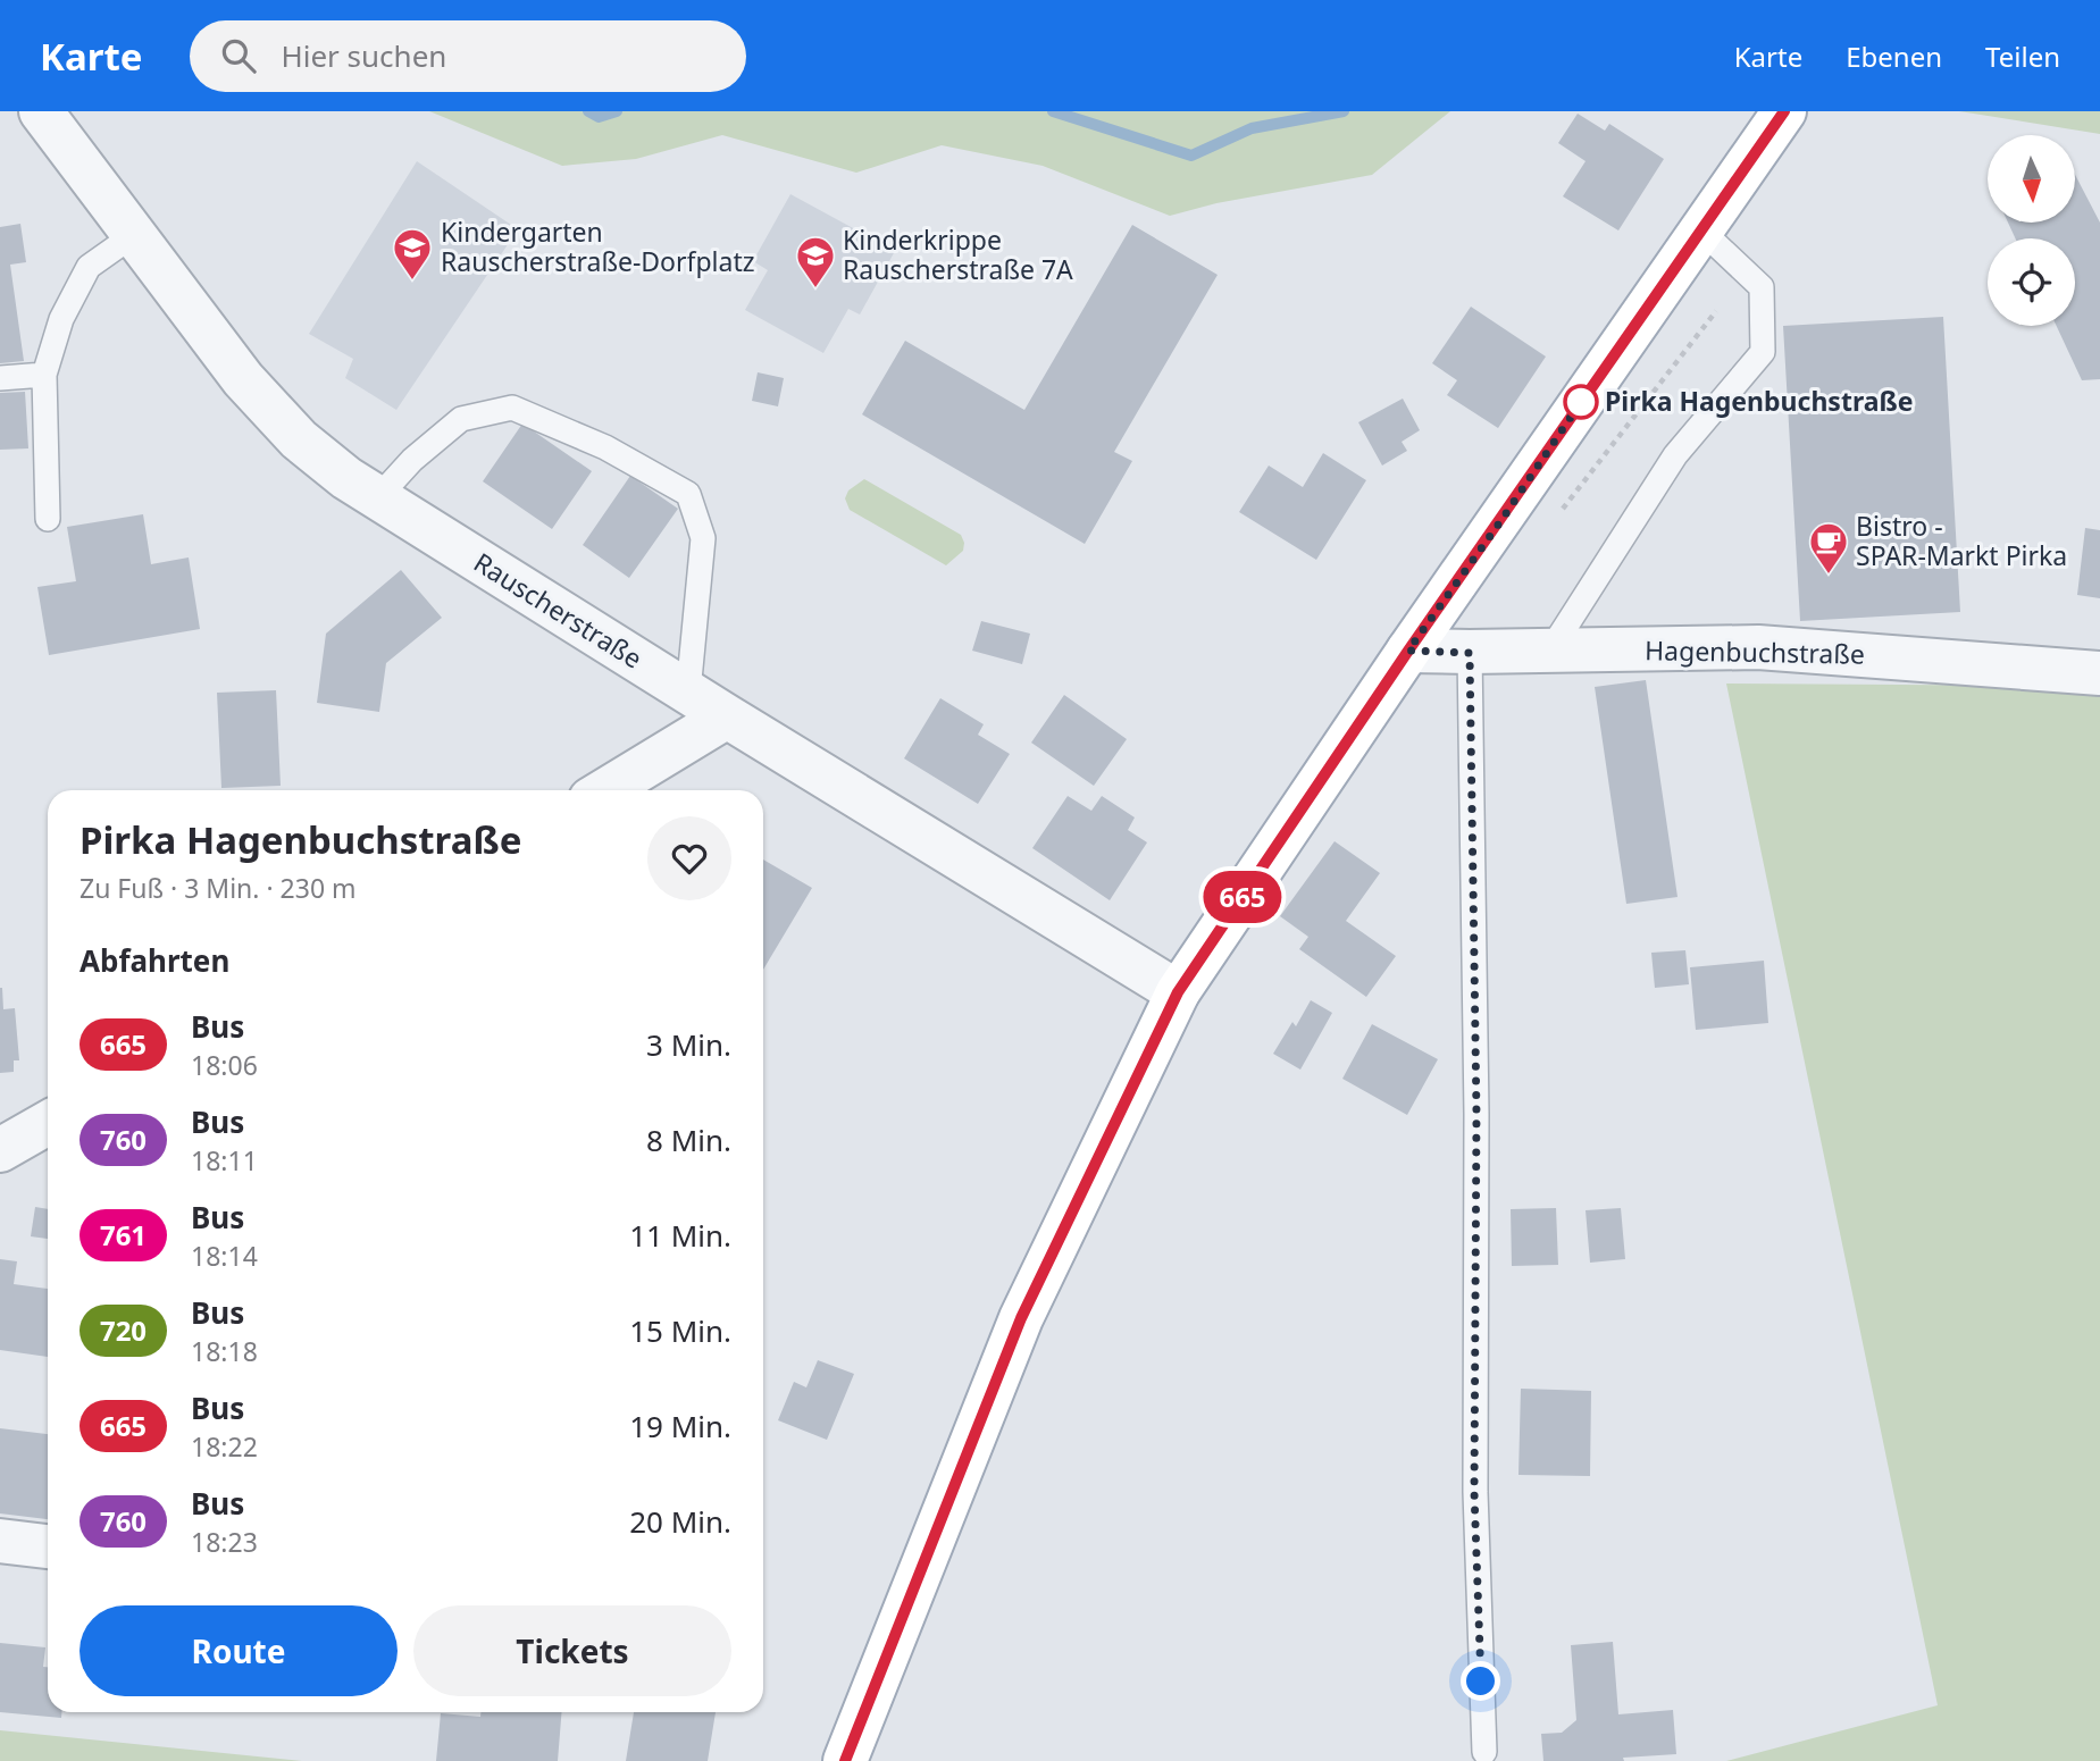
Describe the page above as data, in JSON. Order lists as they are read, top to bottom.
{
  "streets": {
    "street": ["Rauscherstraße", "Hagenbuchstraße"]
  },
  "places": {
    "school or university": ["Kindergarten Rauscherstraße-Dorfplatz", "Kinderkrippe Rauscherstraße 7A"],
    "other": ["Pirka Hagenbuchstraße"],
    "cafe": ["Bistro - SPAR-Markt Pirka"]
  },
  "lines": ["bus line 665"],
  "north": "bottom",
  "page": {
    "header": "Karte",
    "search": "Hier suchen",
    "nav": ["Karte", "Ebenen", "Teilen"],
    "on_map": "665",
    "heading": [
      ["Pirka Hagenbuchstraße", "Zu Fuß · 3 Min. · 230 m"],
      "Abfahrten"
    ],
    "list": [
      {
        "mark": "665",
        "name": "Bus",
        "note": "18:06",
        "value": "3 Min."
      },
      {
        "mark": "760",
        "name": "Bus",
        "note": "18:11",
        "value": "8 Min."
      },
      {
        "mark": "761",
        "name": "Bus",
        "note": "18:14",
        "value": "11 Min."
      },
      {
        "mark": "720",
        "name": "Bus",
        "note": "18:18",
        "value": "15 Min."
      },
      {
        "mark": "665",
        "name": "Bus",
        "note": "18:22",
        "value": "19 Min."
      },
      {
        "mark": "760",
        "name": "Bus",
        "note": "18:23",
        "value": "20 Min."
      }
    ],
    "buttons": ["Route", "Tickets"]
  }
}
